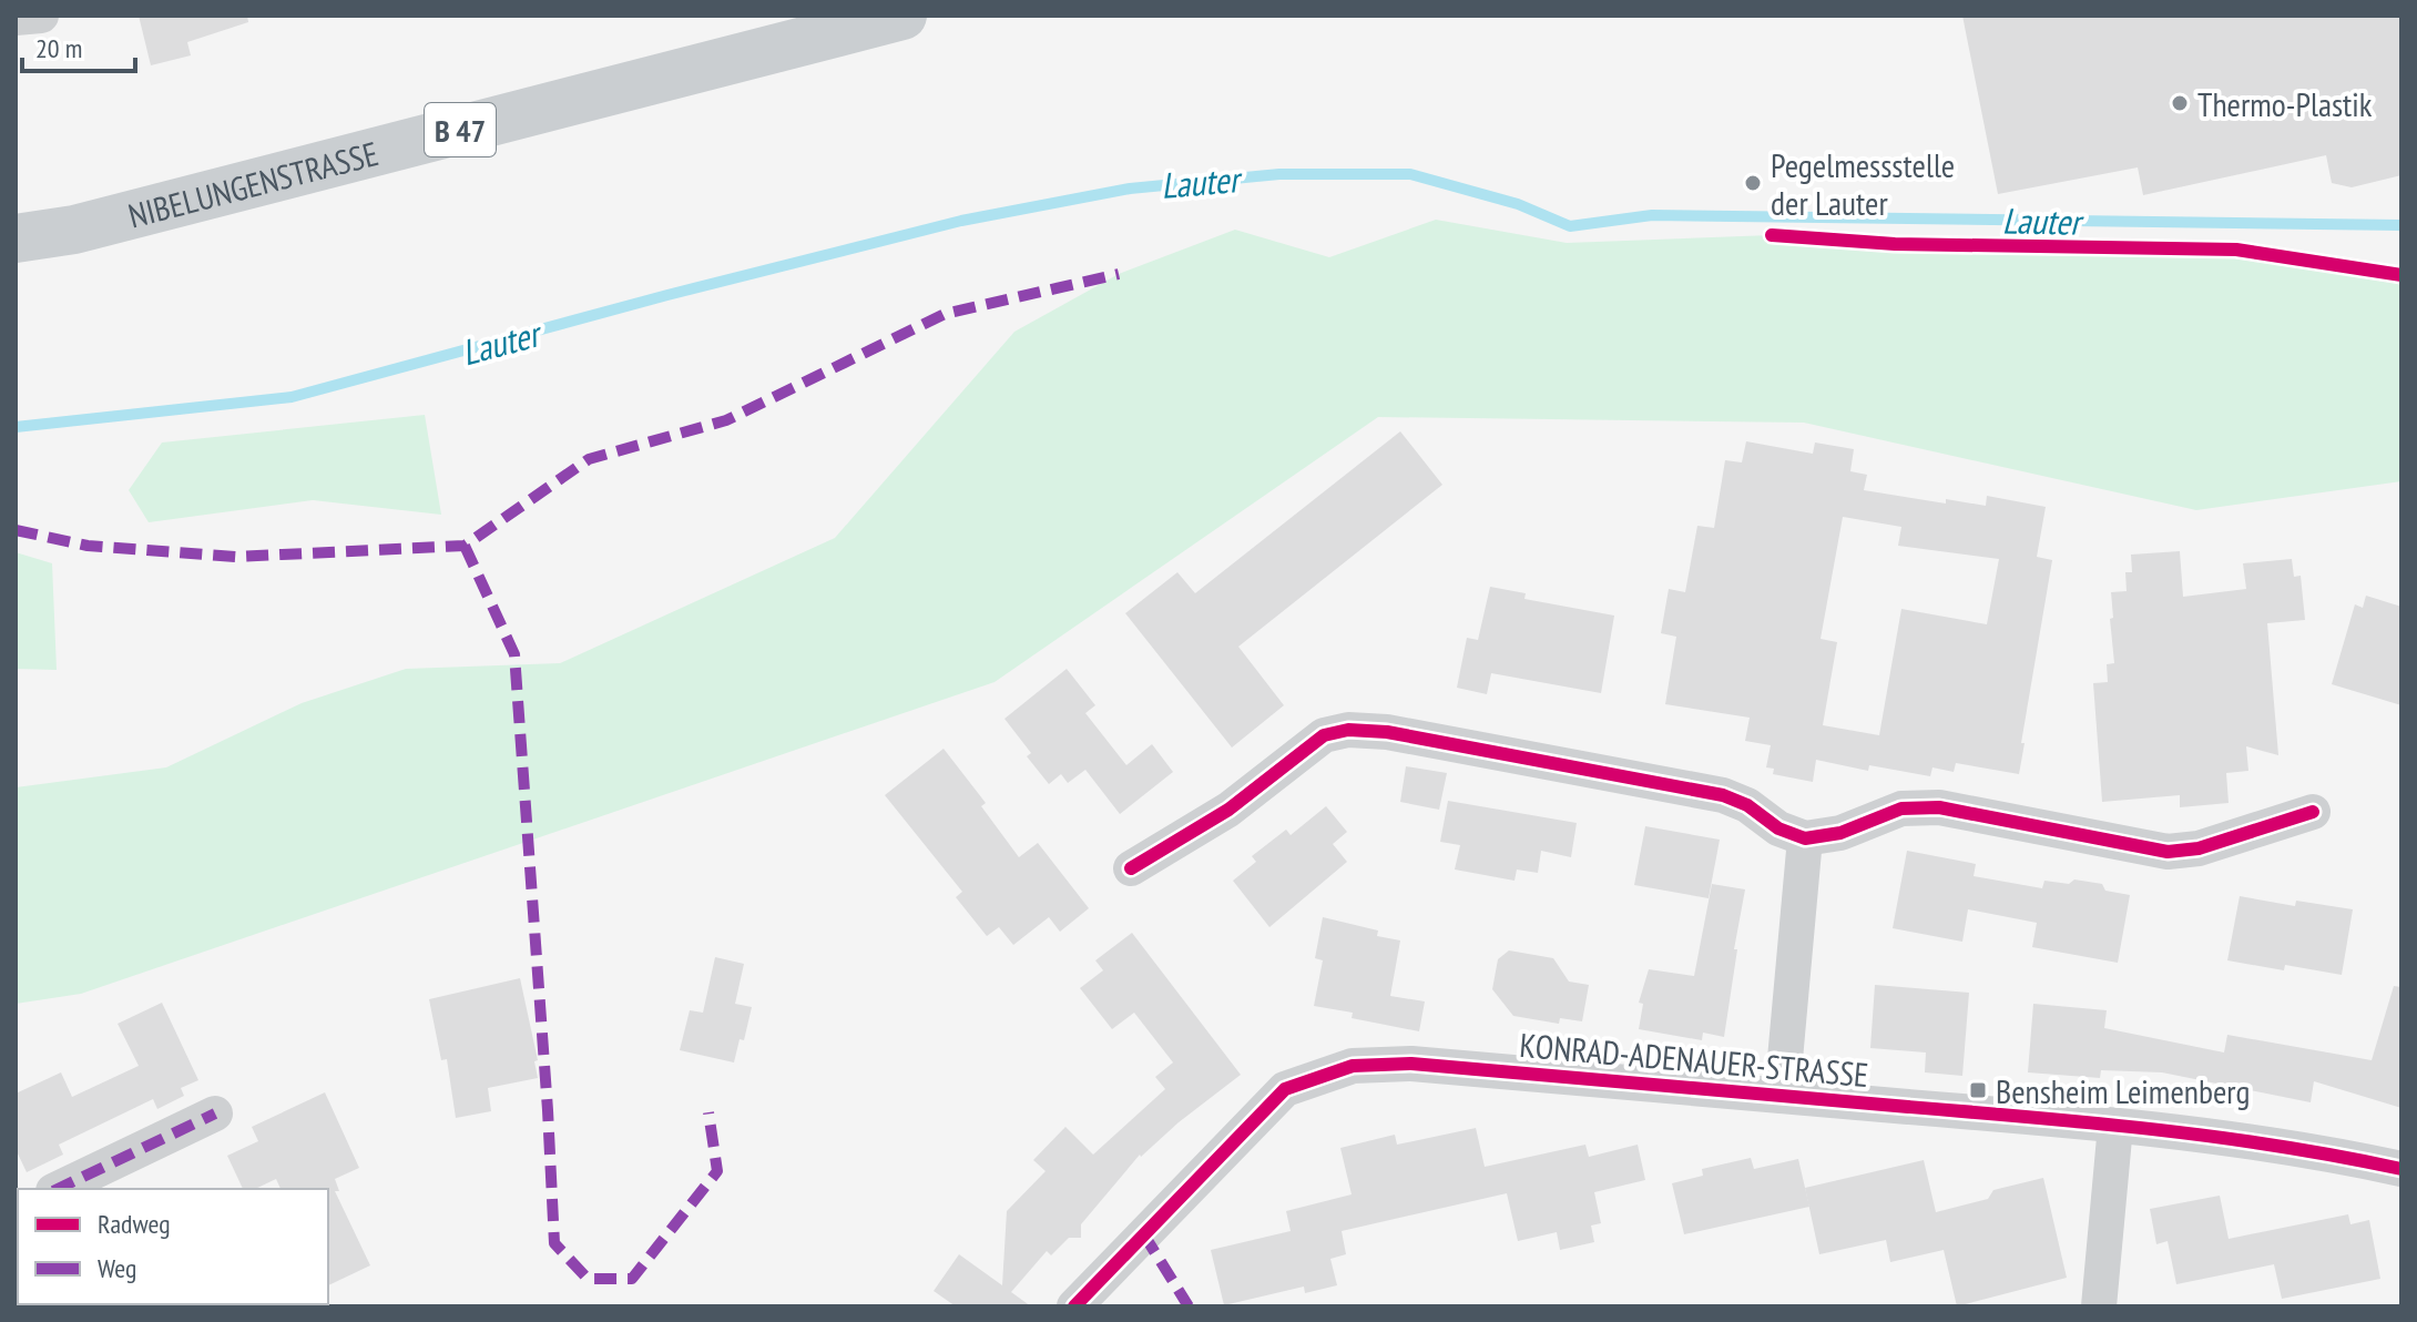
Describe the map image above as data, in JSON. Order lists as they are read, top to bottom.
{
  "streets": {
    "main road": ["B 47", "NIBELUNGENSTRASSE"],
    "street": ["KONRAD-ADENAUER-STRASSE"]
  },
  "water": ["Lauter"],
  "places": {
    "other": ["Thermo-Plastik", "Pegelmessstelle der Lauter"],
    "transit": ["Bensheim Leimenberg"]
  },
  "legend": ["Radweg", "Weg"],
  "scale_bar": "20 m"
}
